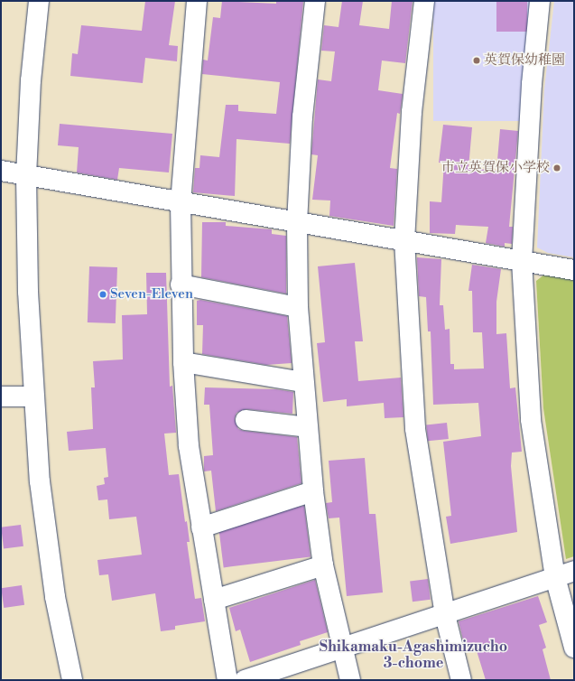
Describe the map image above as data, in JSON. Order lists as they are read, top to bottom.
{
  "districts": ["Shikamaku-Agashimizucho 3-chome"],
  "places": ["英賀保幼稚園", "市立英賀保小学校", "Seven-Eleven"]
}
